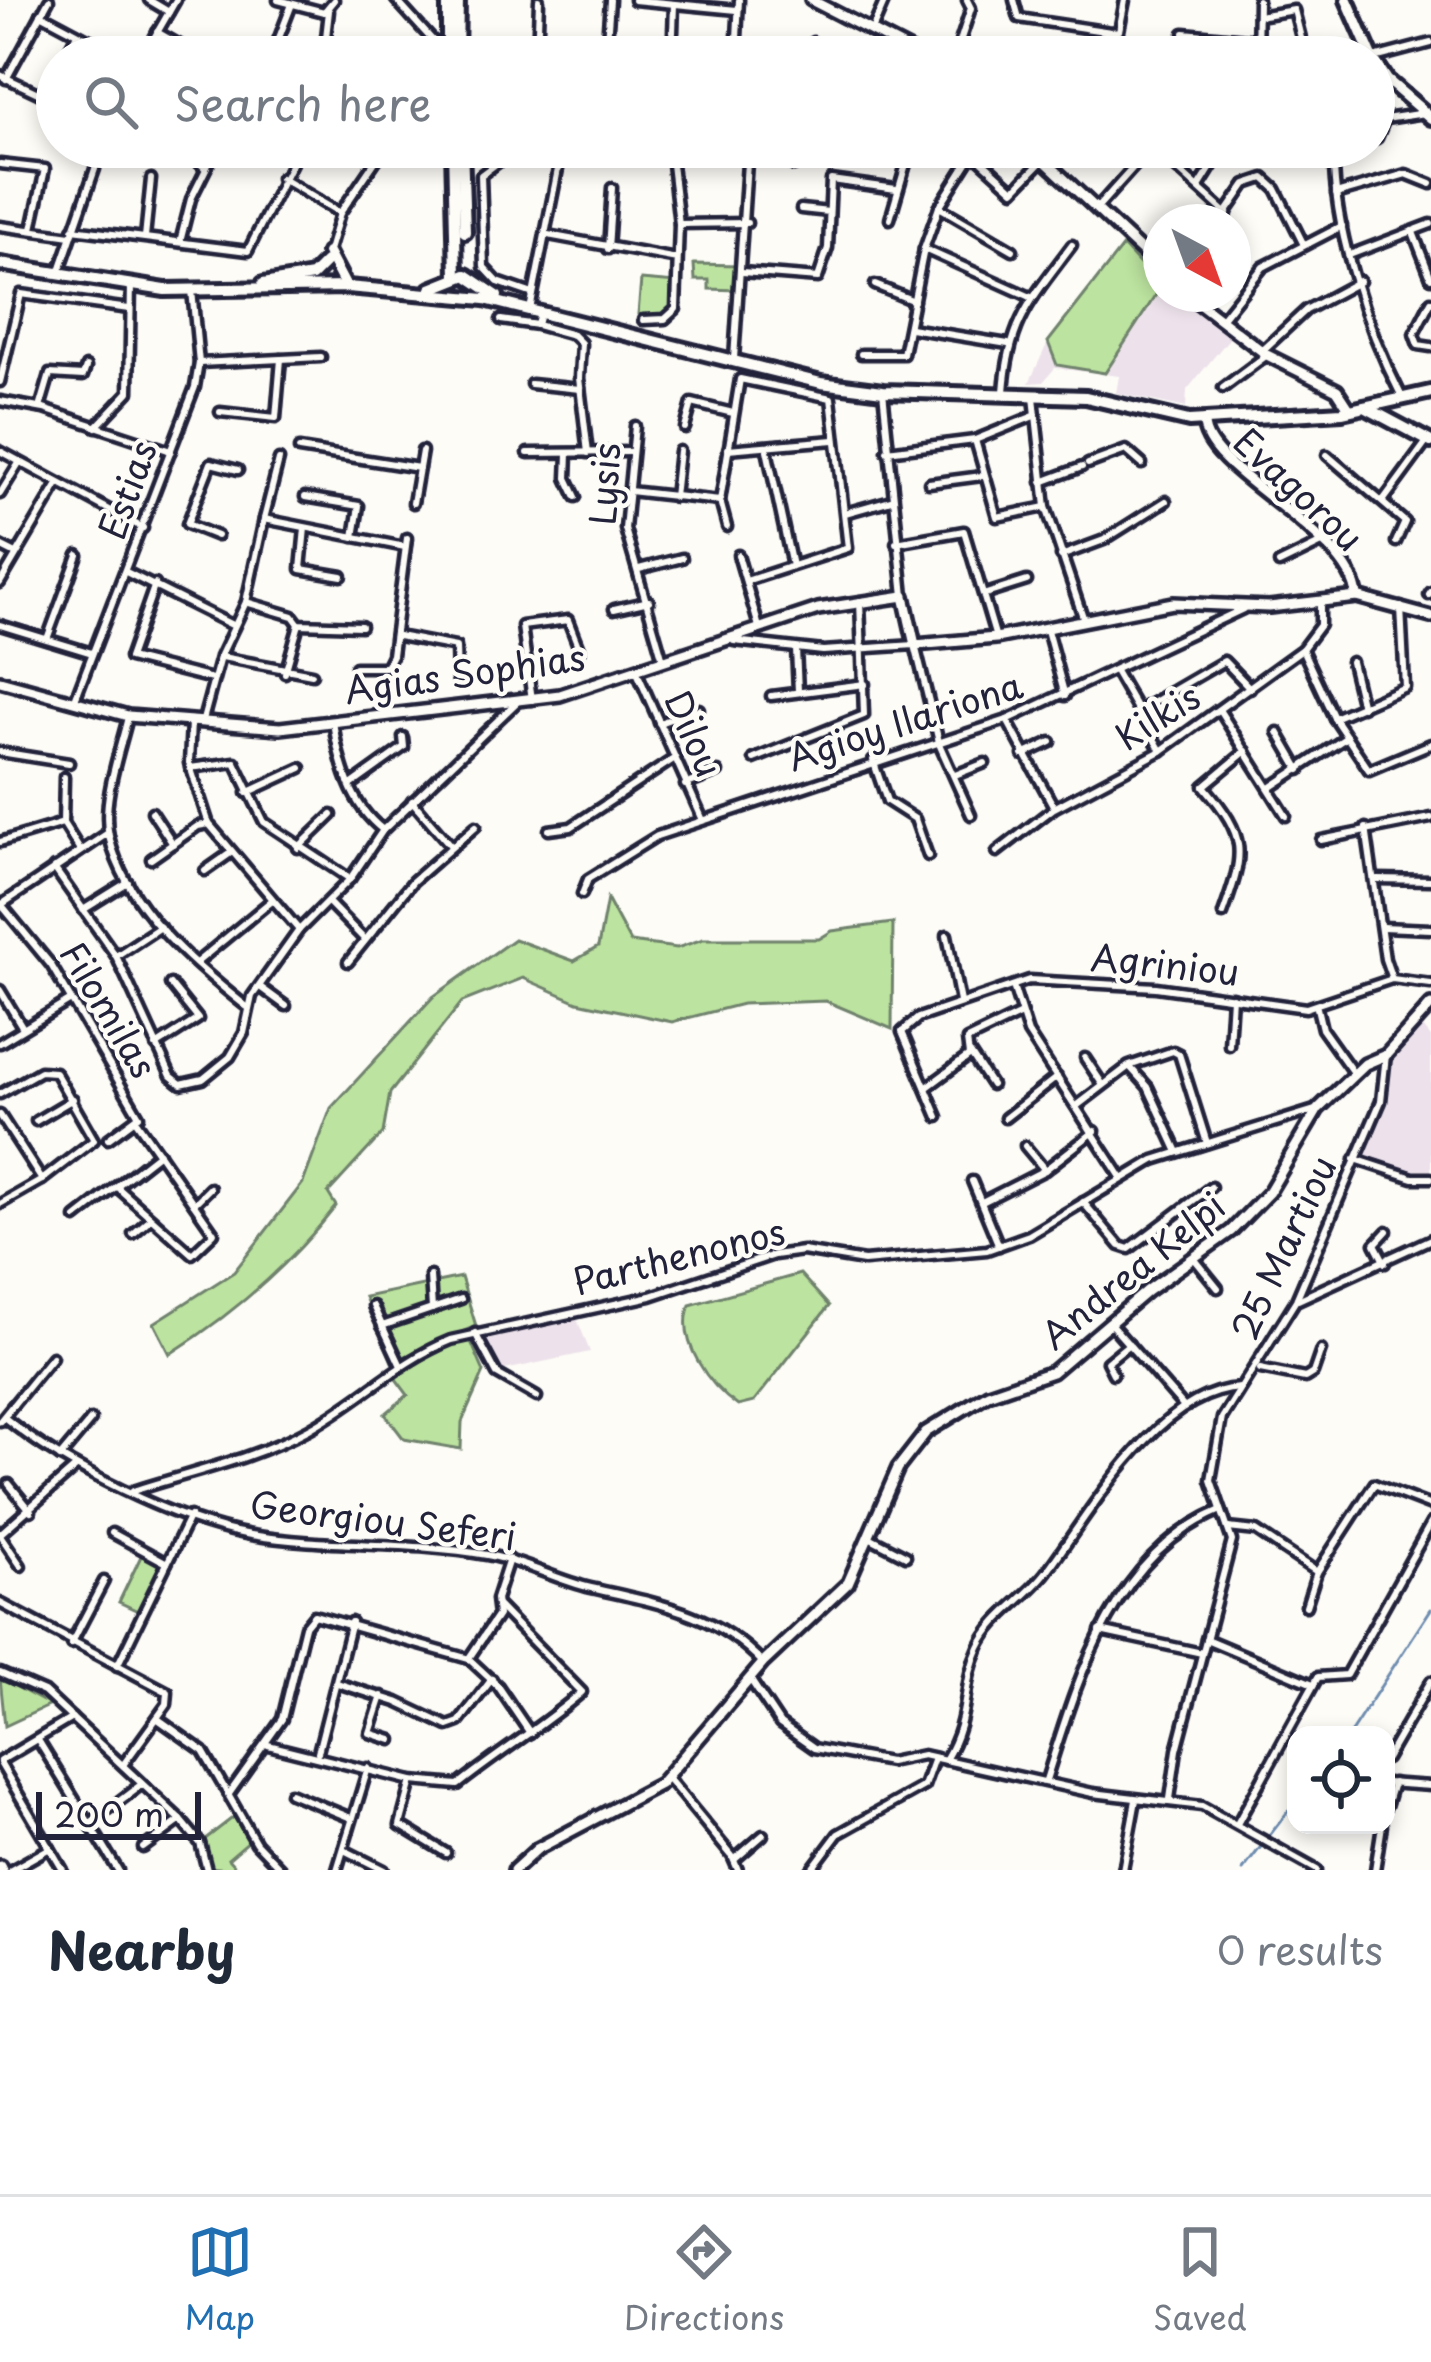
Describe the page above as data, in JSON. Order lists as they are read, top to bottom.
{
  "streets": {
    "street": [
      "Lysis",
      "Estias",
      "Evagorou",
      "Agias Sophias",
      "Kilkis",
      "Agioy Ilariona",
      "Dilou",
      "Agriniou",
      "Filomilas",
      "25 Martiou",
      "Parthenonos",
      "Andrea Kelpi",
      "Georgiou Seferi"
    ]
  },
  "crossings": [
    ["Lysis", "Agias Sophias"],
    ["Estias", "Agias Sophias"],
    ["Evagorou", "Agias Sophias"],
    ["Agias Sophias", "Agioy Ilariona"],
    ["Agias Sophias", "Dilou"],
    ["Agioy Ilariona", "Dilou"],
    ["25 Martiou", "Andrea Kelpi"],
    ["Parthenonos", "Andrea Kelpi"],
    ["Parthenonos", "Georgiou Seferi"],
    ["Andrea Kelpi", "Georgiou Seferi"]
  ],
  "scale_bar": "200 m",
  "north": "bottom right",
  "page": {
    "search": "Search here",
    "scale": "200 m",
    "heading": ["Nearby", "0 results"],
    "nav": ["Map", "Directions", "Saved"]
  }
}
